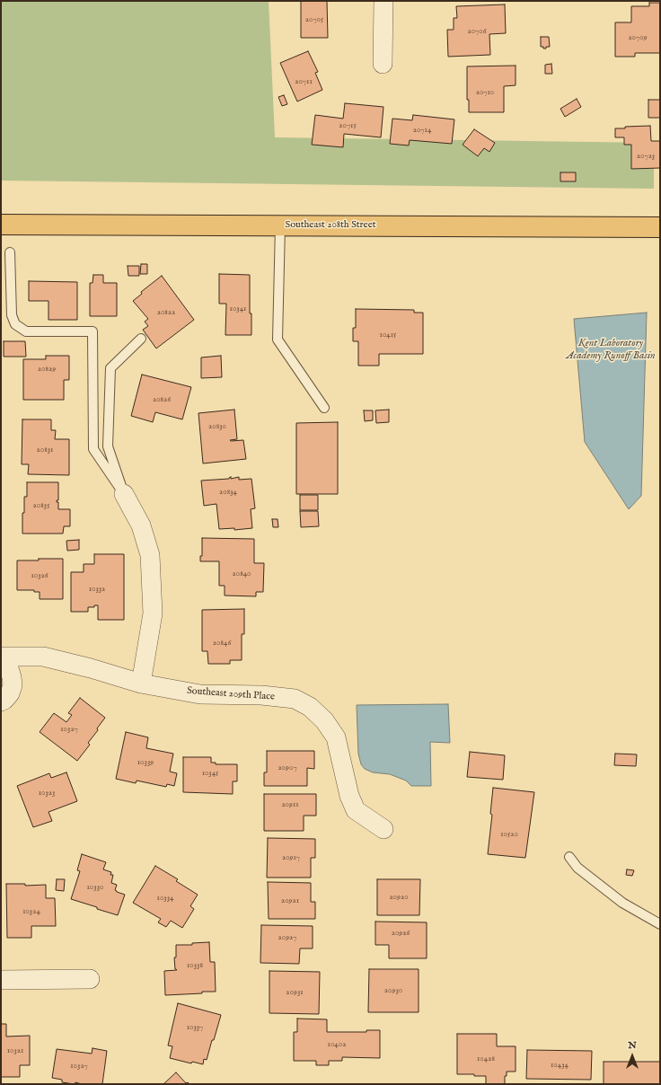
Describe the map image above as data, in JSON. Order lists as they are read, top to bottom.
{
  "streets": {
    "main road": ["Southeast 208th Street"],
    "street": ["Southeast 209th Place"]
  },
  "water": ["Kent Laboratory Academy Runoff Basin"],
  "house_numbers": [
    "20705",
    "20706",
    "20709",
    "20711",
    "20710",
    "20715",
    "20714",
    "20723",
    "10341",
    "20822",
    "10415",
    "20829",
    "20826",
    "20830",
    "20831",
    "20834",
    "20835",
    "20840",
    "10326",
    "10332",
    "20846",
    "10327",
    "10339",
    "20907",
    "10345",
    "10323",
    "20911",
    "10520",
    "20917",
    "10330",
    "20920",
    "10334",
    "20921",
    "10324",
    "20926",
    "20927",
    "10338",
    "20930",
    "20931",
    "10337",
    "10402",
    "10321",
    "10428",
    "10434",
    "10327"
  ],
  "north": "top"
}
